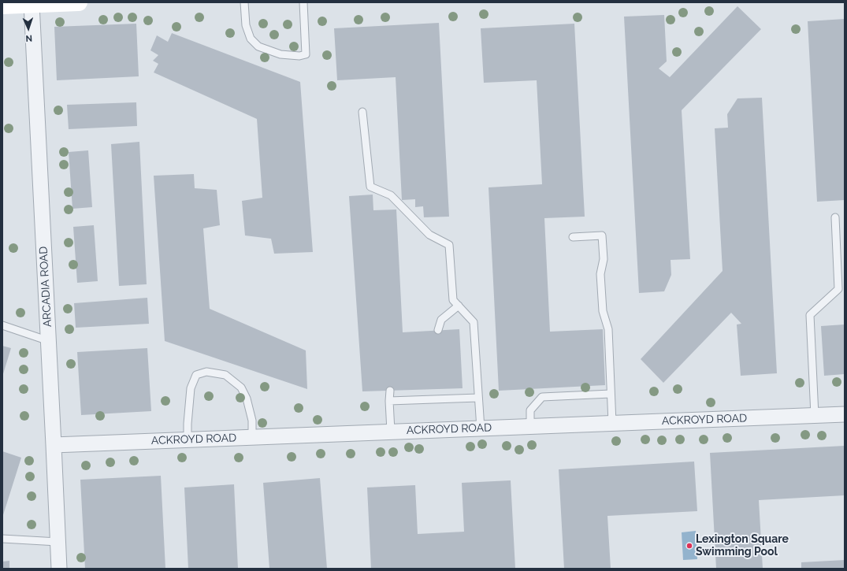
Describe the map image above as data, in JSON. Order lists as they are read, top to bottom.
{
  "streets": {
    "street": ["ARCADIA ROAD", "ACKROYD ROAD"]
  },
  "crossings": [
    ["ARCADIA ROAD", "ACKROYD ROAD"]
  ],
  "places": ["Lexington Square Swimming Pool"],
  "north": "bottom"
}
